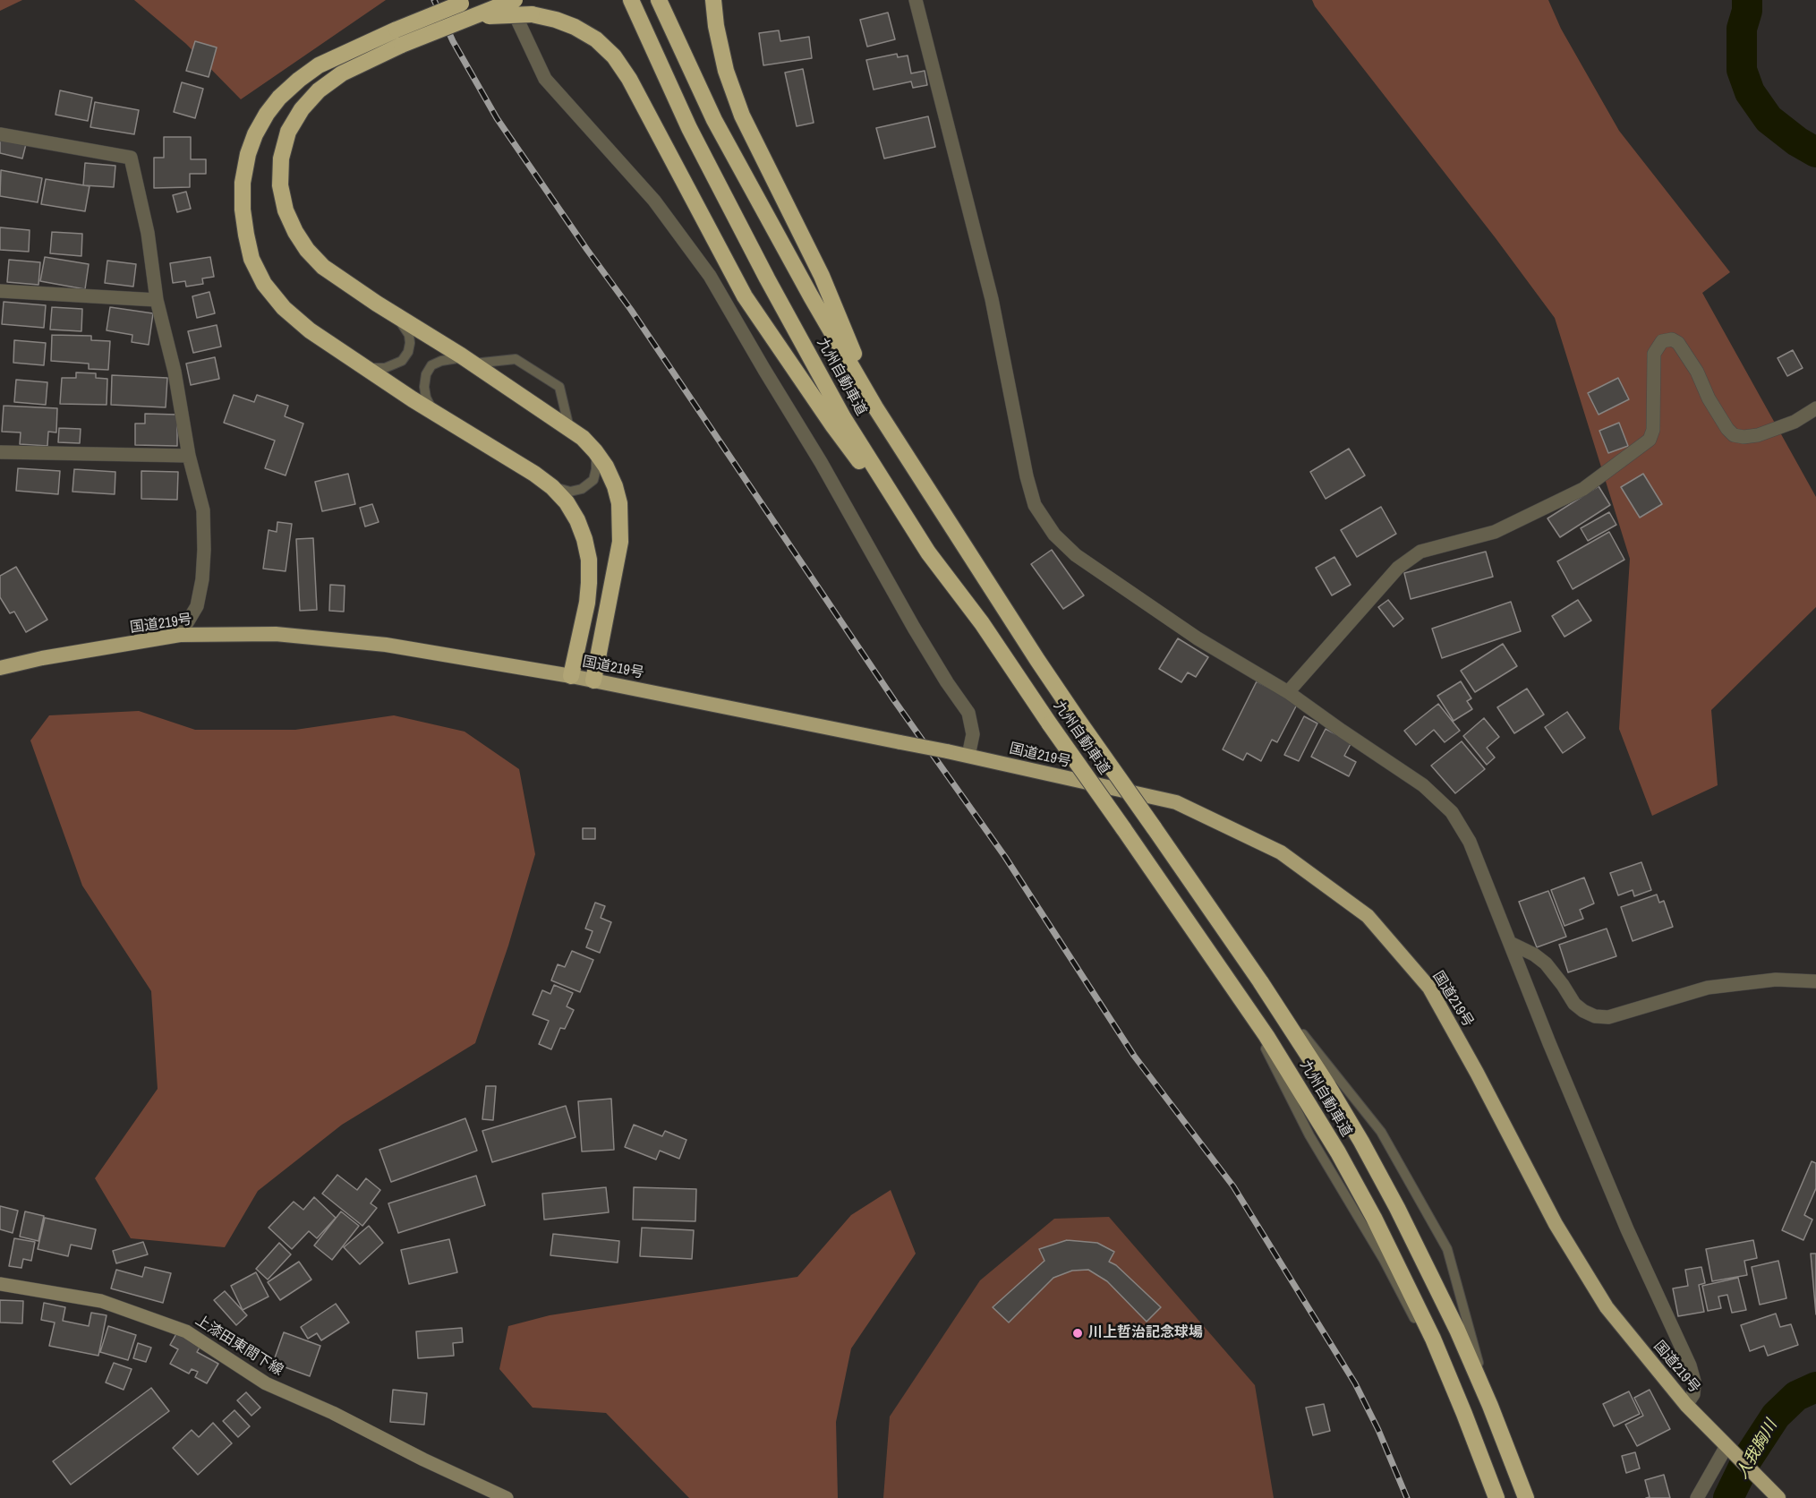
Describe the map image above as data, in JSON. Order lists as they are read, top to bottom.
{
  "streets": {
    "highway": ["九州自動車道", "国道219号"],
    "main road": ["上漆田東間下線"]
  },
  "water": ["人我胸川"],
  "places": ["川上哲治記念球場"]
}
